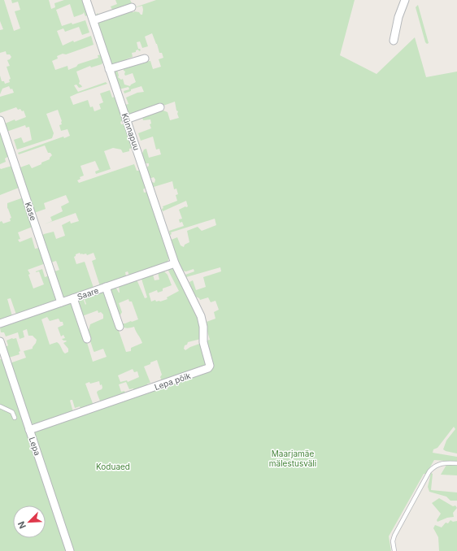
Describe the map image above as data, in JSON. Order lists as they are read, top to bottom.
{
  "streets": {
    "street": [
      "Künnapuu",
      "Kase",
      "Saare",
      "Lepa põik",
      "Lepa"
    ]
  },
  "crossings": [
    ["Künnapuu", "Saare"],
    ["Künnapuu", "Lepa põik"],
    ["Kase", "Saare"],
    ["Saare", "Lepa põik"],
    ["Lepa põik", "Lepa"]
  ],
  "parks": ["Maarjamäe mälestusväli", "Koduaed"],
  "north": "bottom left"
}
